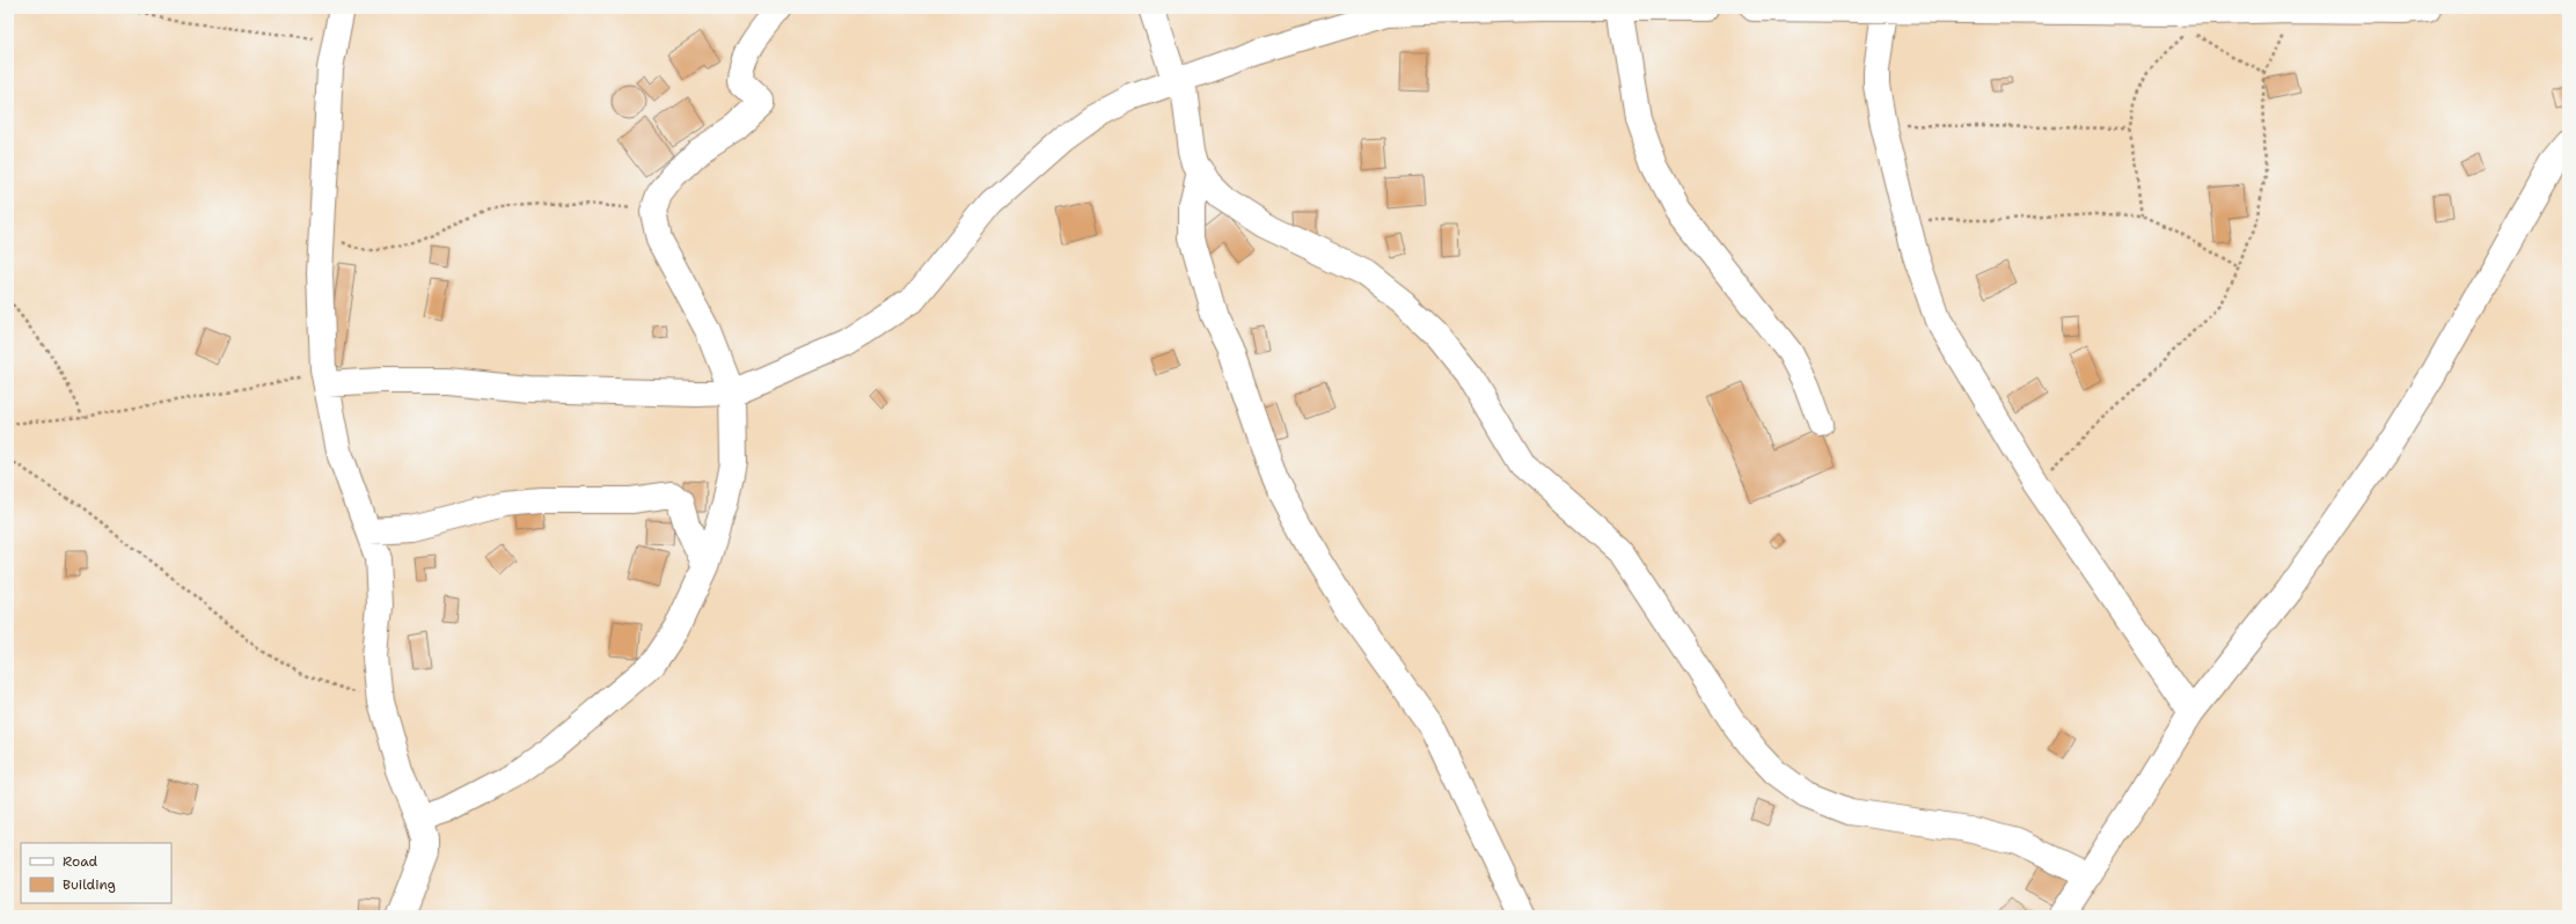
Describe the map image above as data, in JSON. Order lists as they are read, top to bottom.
{
  "legend": ["Road", "Building"]
}
